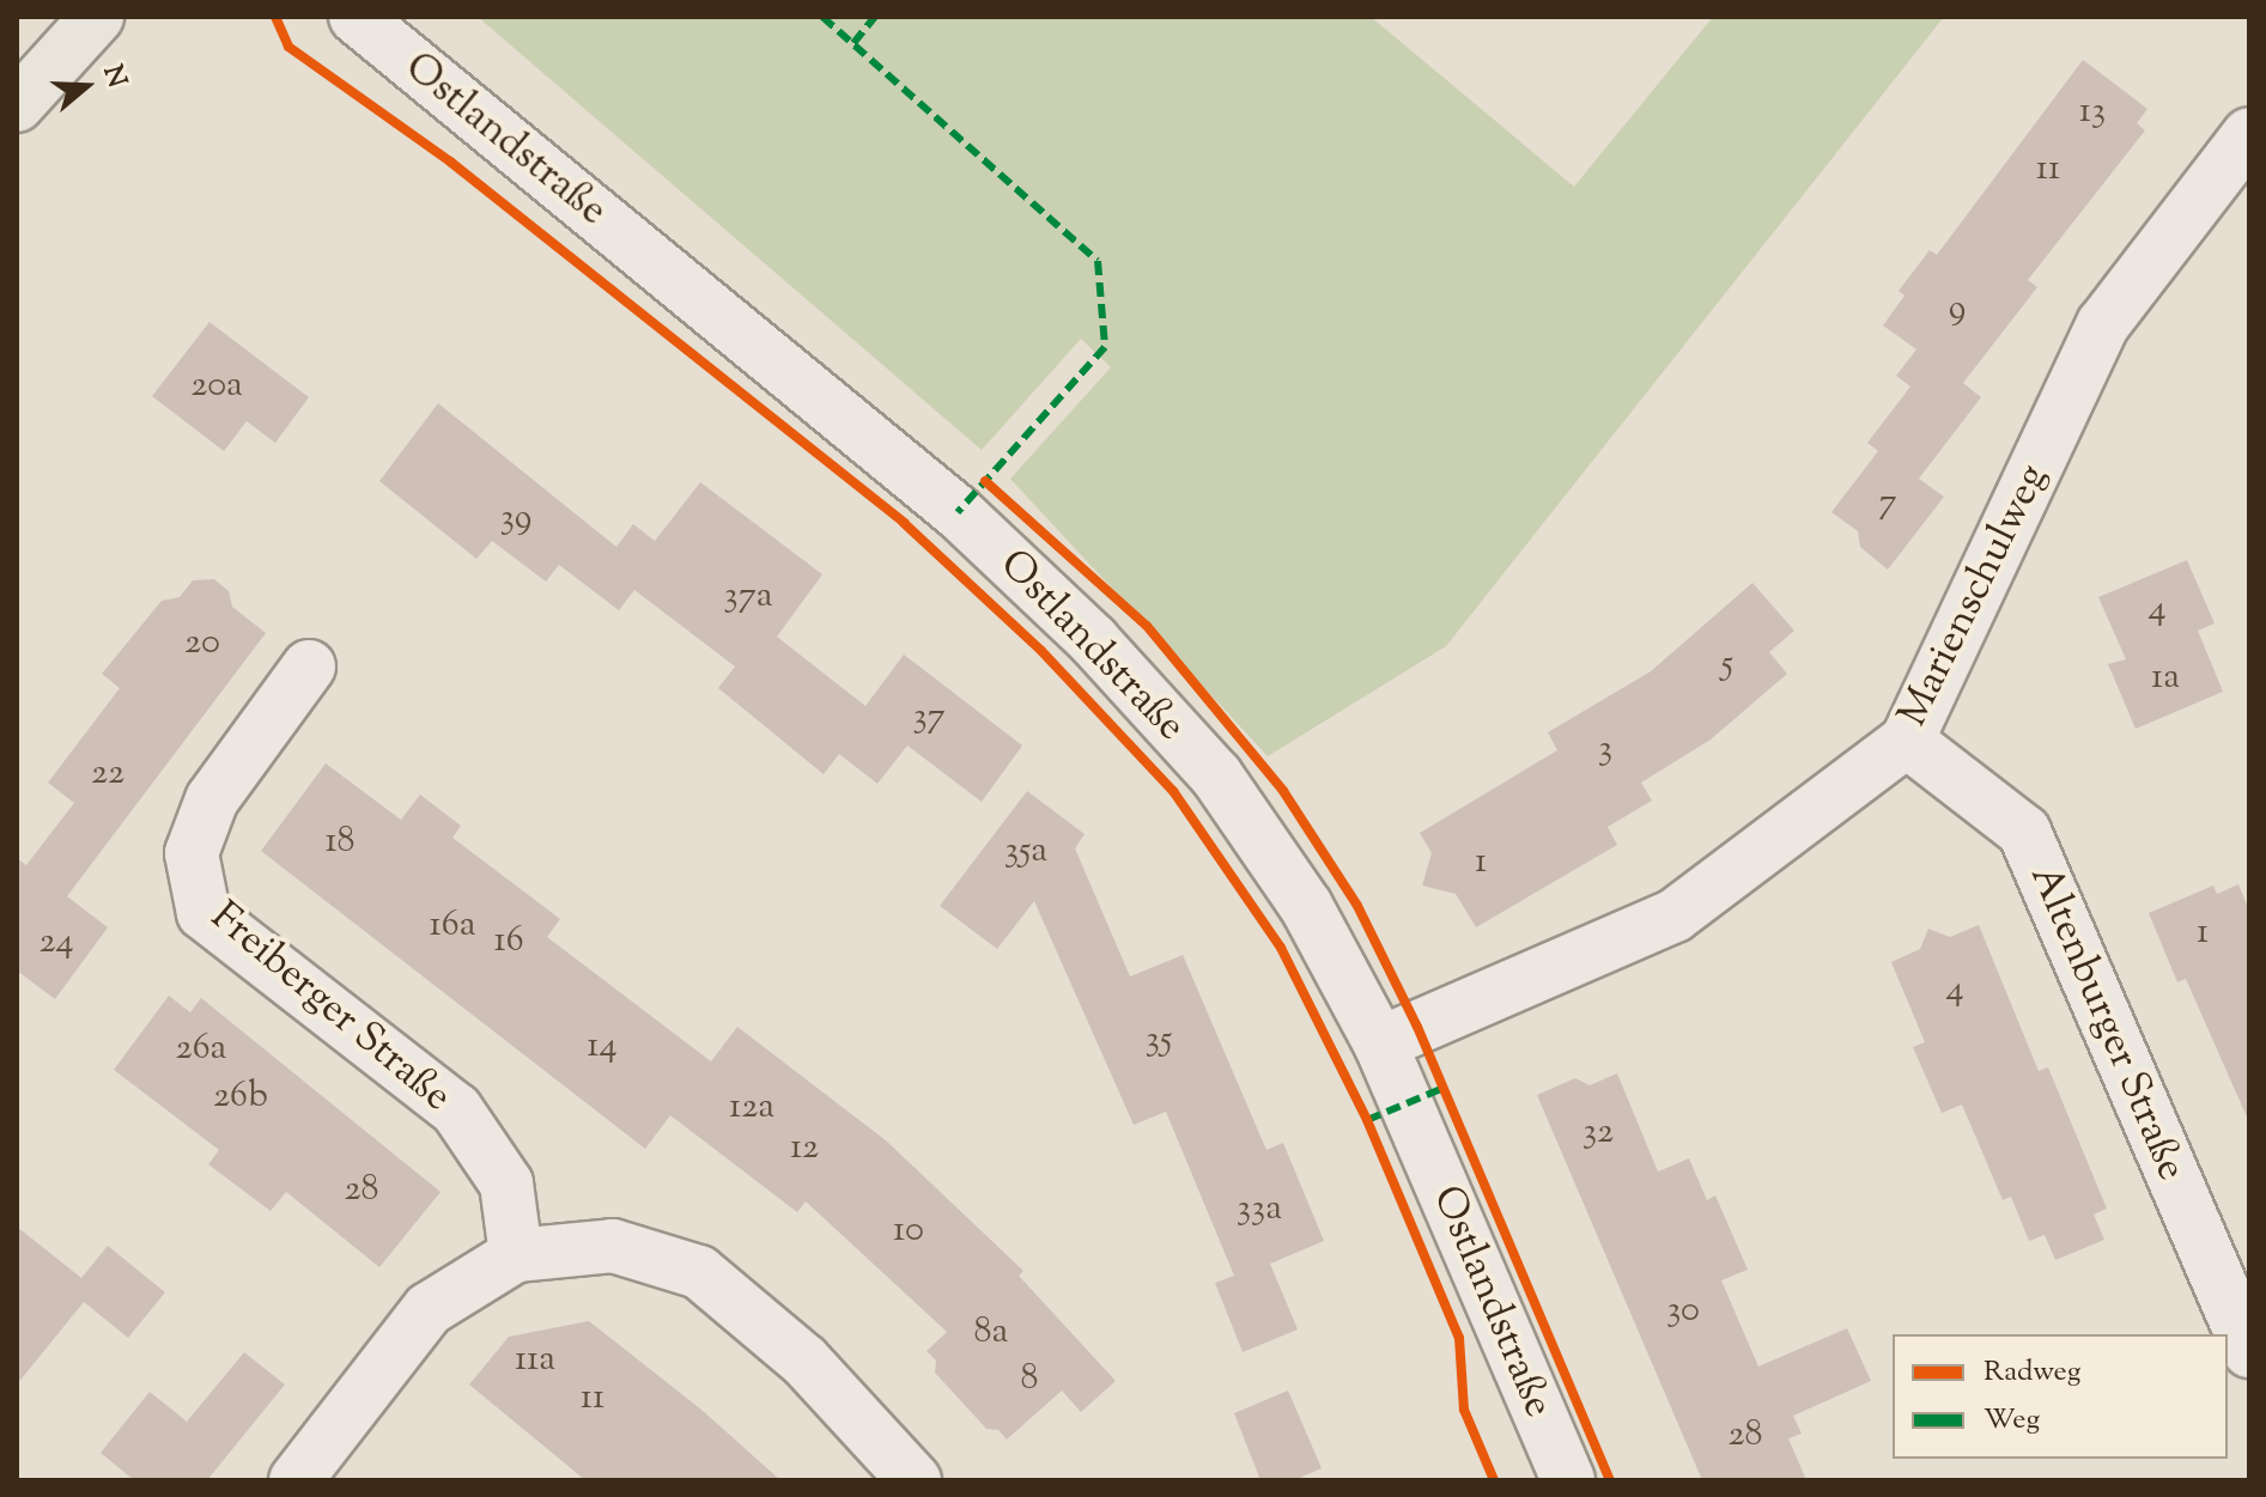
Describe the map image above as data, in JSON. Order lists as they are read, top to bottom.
{
  "streets": {
    "street": [
      "Ostlandstraße",
      "Marienschulweg",
      "Freiberger Straße",
      "Altenburger Straße"
    ]
  },
  "crossings": [
    ["Ostlandstraße", "Marienschulweg"],
    ["Marienschulweg", "Altenburger Straße"]
  ],
  "house_numbers": [
    "13",
    "11",
    "9",
    "20a",
    "7",
    "39",
    "37a",
    "4",
    "20",
    "5",
    "1a",
    "37",
    "3",
    "22",
    "18",
    "35a",
    "1",
    "16a",
    "1",
    "16",
    "24",
    "4",
    "35",
    "14",
    "26a",
    "26b",
    "12a",
    "32",
    "12",
    "28",
    "33a",
    "10",
    "30",
    "8a",
    "11a",
    "8",
    "11",
    "28"
  ],
  "legend": ["Radweg", "Weg"],
  "north": "right"
}
